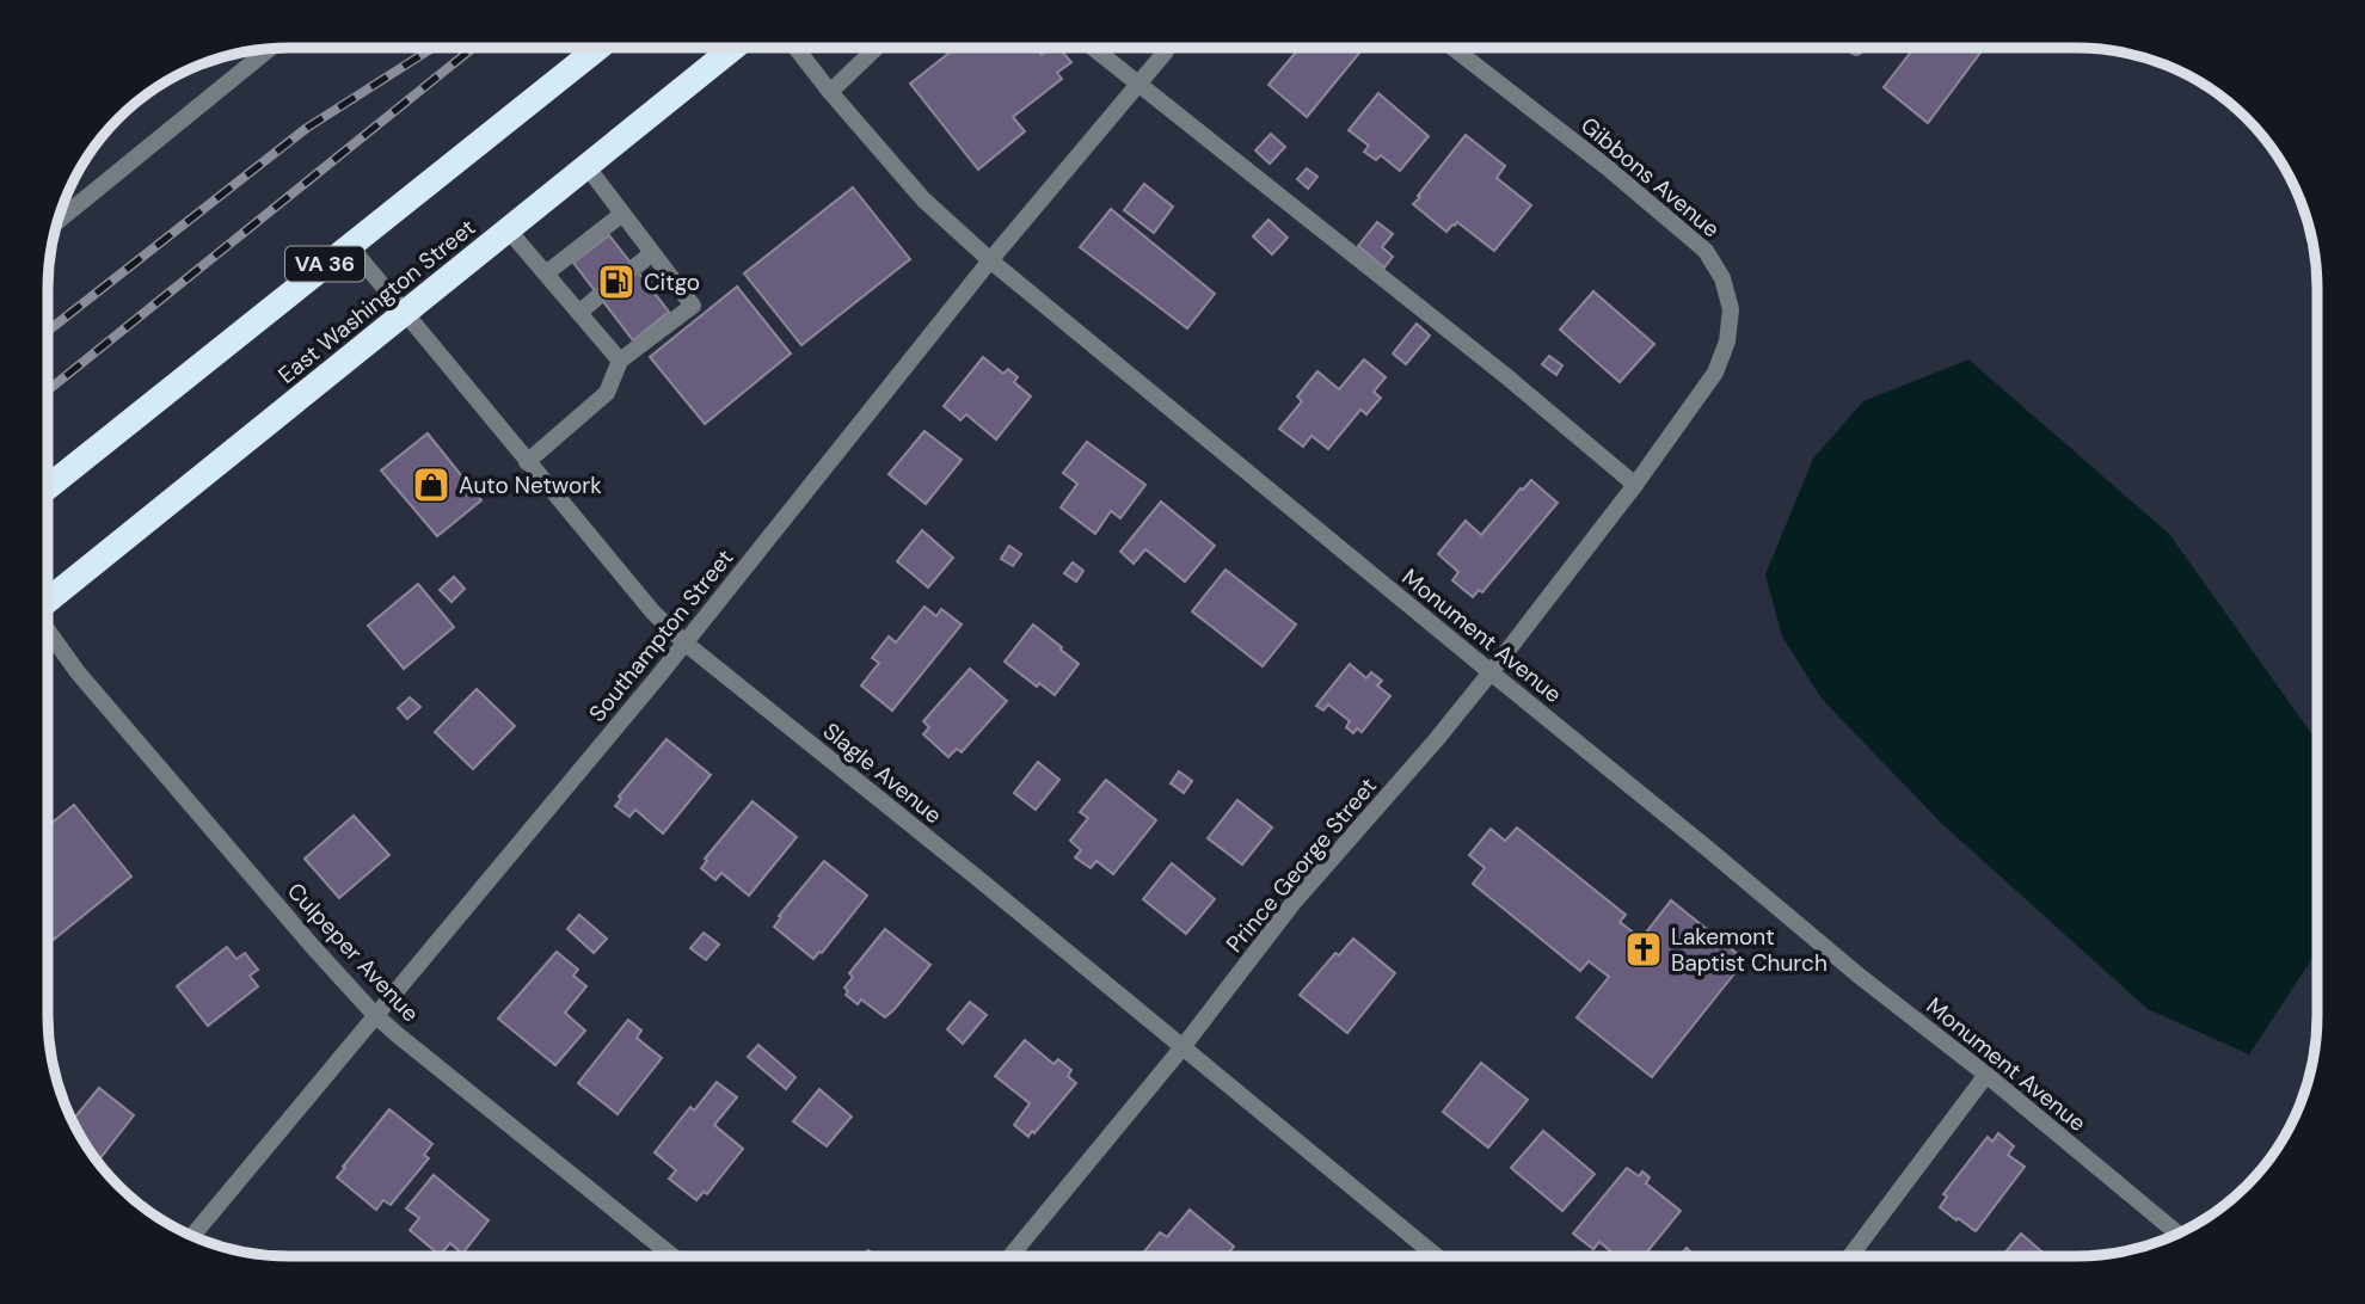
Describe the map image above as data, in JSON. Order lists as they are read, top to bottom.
{
  "streets": {
    "highway": ["VA 36", "East Washington Street"],
    "street": [
      "Gibbons Avenue",
      "Southampton Street",
      "Monument Avenue",
      "Slagle Avenue",
      "Prince George Street",
      "Culpeper Avenue"
    ]
  },
  "crossings": [
    ["Gibbons Avenue", "Prince George Street"],
    ["VA 36", "Slagle Avenue"],
    ["East Washington Street", "Slagle Avenue"],
    ["Southampton Street", "Monument Avenue"],
    ["Southampton Street", "Slagle Avenue"],
    ["Southampton Street", "Culpeper Avenue"],
    ["Monument Avenue", "Prince George Street"],
    ["Slagle Avenue", "Prince George Street"]
  ],
  "places": {
    "fuel station": ["Citgo"],
    "shop": ["Auto Network"],
    "church": ["Lakemont Baptist Church"]
  }
}
